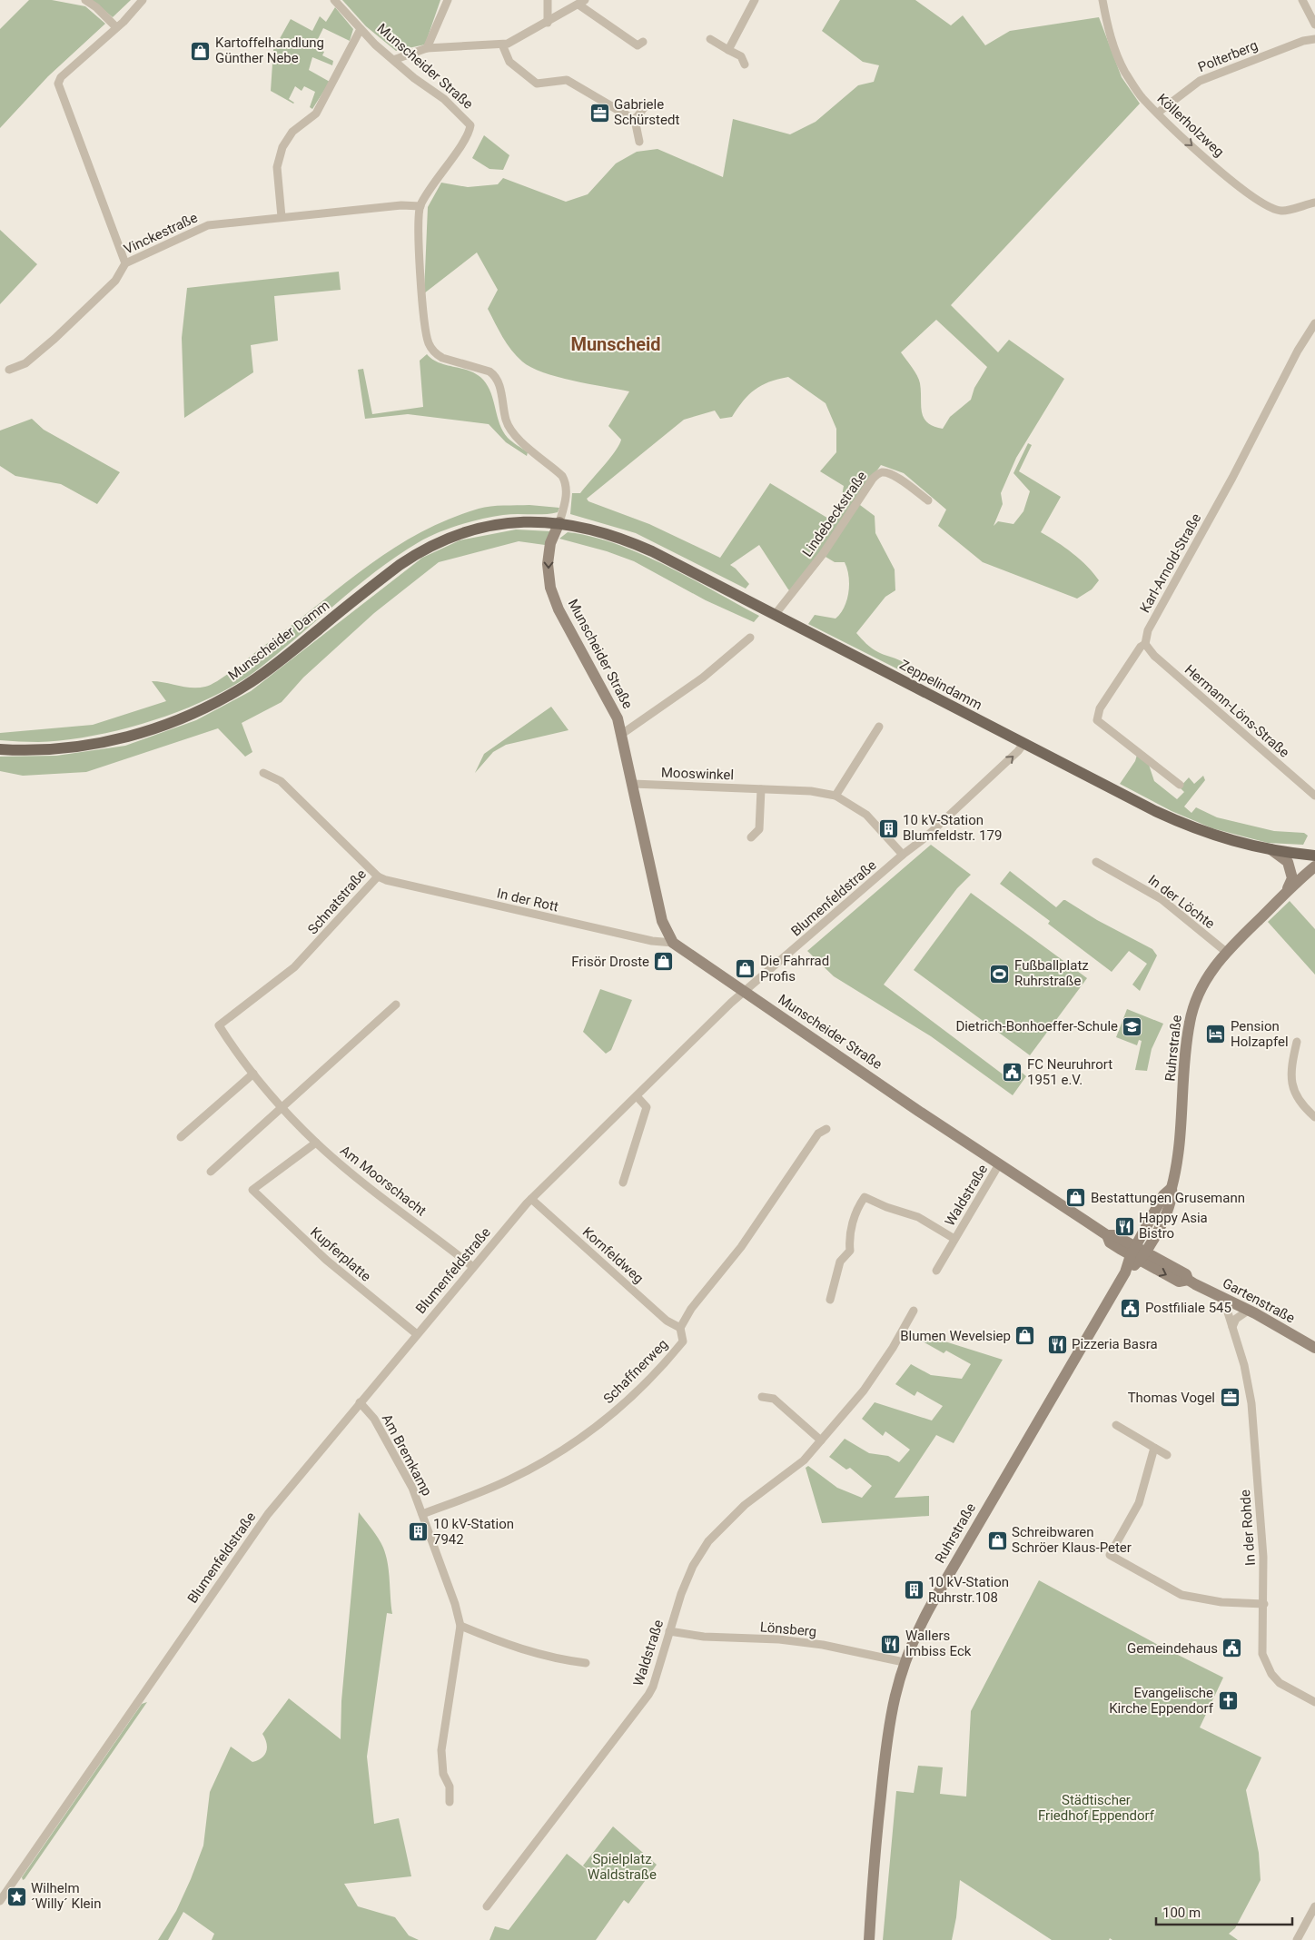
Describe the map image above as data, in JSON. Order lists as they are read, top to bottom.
{
  "streets": {
    "main road": ["Munscheider Damm", "Zeppelindamm"],
    "street": [
      "Polterberg",
      "Munscheider Straße",
      "Köllerholzweg",
      "Vinckestraße",
      "Lindebeckstraße",
      "Karl-Arnold-Straße",
      "Hermann-Löns-Straße",
      "Mooswinkel",
      "Blumenfeldstraße",
      "In der Rott",
      "Schnatstraße",
      "In der Löchte",
      "Ruhrstraße",
      "Am Moorschacht",
      "Waldstraße",
      "Kupferplatte",
      "Kornfeldweg",
      "Gartenstraße",
      "Schaffnerweg",
      "Am Bremkamp",
      "In der Rohde",
      "Lönsberg"
    ]
  },
  "crossings": [
    ["Polterberg", "Köllerholzweg"],
    ["Munscheider Straße", "Vinckestraße"],
    ["Munscheider Straße", "Munscheider Damm"],
    ["Munscheider Straße", "Zeppelindamm"],
    ["Munscheider Straße", "Mooswinkel"],
    ["Munscheider Straße", "Blumenfeldstraße"],
    ["Munscheider Straße", "In der Rott"],
    ["Munscheider Straße", "Ruhrstraße"],
    ["Munscheider Straße", "Waldstraße"],
    ["Munscheider Straße", "Gartenstraße"],
    ["Lindebeckstraße", "Zeppelindamm"],
    ["Karl-Arnold-Straße", "Hermann-Löns-Straße"],
    ["Munscheider Damm", "Zeppelindamm"],
    ["Zeppelindamm", "Blumenfeldstraße"],
    ["Mooswinkel", "Blumenfeldstraße"],
    ["Blumenfeldstraße", "Am Moorschacht"],
    ["Blumenfeldstraße", "Kupferplatte"],
    ["Blumenfeldstraße", "Kornfeldweg"],
    ["Blumenfeldstraße", "Am Bremkamp"],
    ["In der Rott", "Schnatstraße"],
    ["Schnatstraße", "Am Moorschacht"],
    ["In der Löchte", "Ruhrstraße"],
    ["Ruhrstraße", "Gartenstraße"],
    ["Ruhrstraße", "Lönsberg"],
    ["Am Moorschacht", "Kupferplatte"],
    ["Waldstraße", "Lönsberg"],
    ["Kornfeldweg", "Schaffnerweg"],
    ["Gartenstraße", "In der Rohde"],
    ["Schaffnerweg", "Am Bremkamp"]
  ],
  "one_way": ["Köllerholzweg"],
  "districts": ["Munscheid"],
  "parks": ["Städtischer Friedhof Eppendorf", "Spielplatz Waldstraße"],
  "places": {
    "shop": [
      "Kartoffelhandlung Günther Nebe",
      "Frisör Droste",
      "Die Fahrrad Profis",
      "Bestattungen Grusemann",
      "Blumen Wevelsiep",
      "Schreibwaren Schröer Klaus-Peter"
    ],
    "office": ["Gabriele Schürstedt", "Thomas Vogel"],
    "building": ["10 kV-Station Blumfeldstr. 179", "10 kV-Station 7942", "10 kV-Station Ruhrstr.108"],
    "sports": ["Fußballplatz Ruhrstraße"],
    "school or university": ["Dietrich-Bonhoeffer-Schule"],
    "hotel": ["Pension Holzapfel"],
    "public building": ["FC Neuruhrort 1951 e.V.", "Postfiliale 545", "Gemeindehaus"],
    "restaurant": ["Happy Asia Bistro", "Pizzeria Basra", "Wallers Imbiss Eck"],
    "church": ["Evangelische Kirche Eppendorf"],
    "place": ["Wilhelm ´Willy´ Klein"]
  },
  "scale_bar": "100 m"
}
